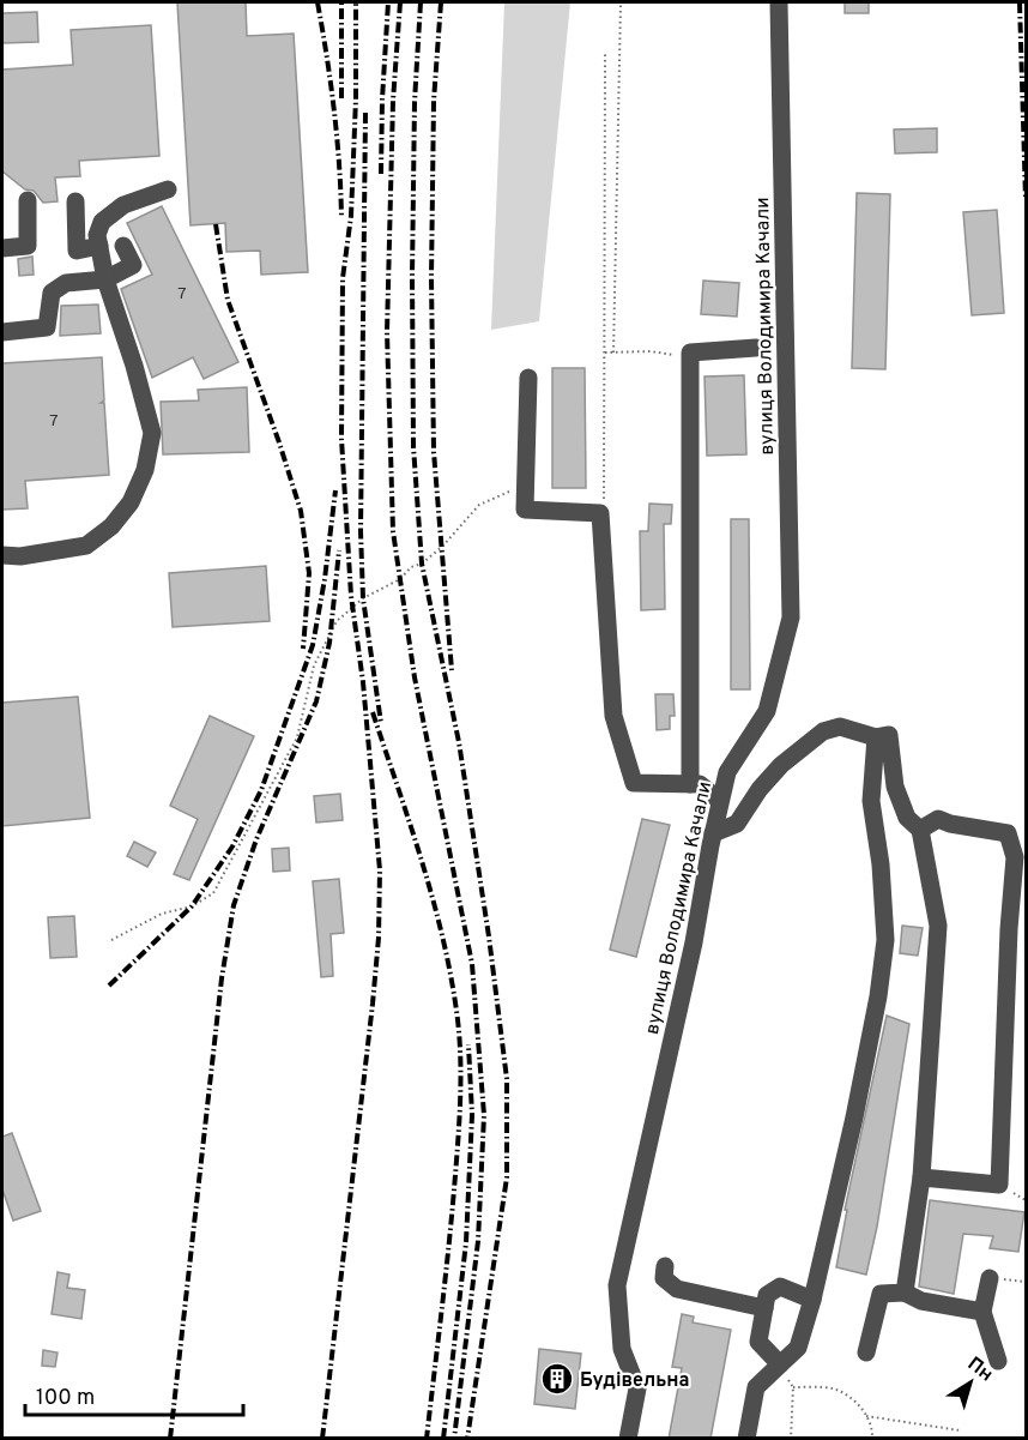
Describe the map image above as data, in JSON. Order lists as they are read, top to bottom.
{
  "streets": {
    "street": ["вулиця Володимира Качали"]
  },
  "places": {
    "building": ["Будівельна"]
  },
  "house_numbers": ["7", "7"],
  "scale_bar": "100 m",
  "north": "top right"
}
